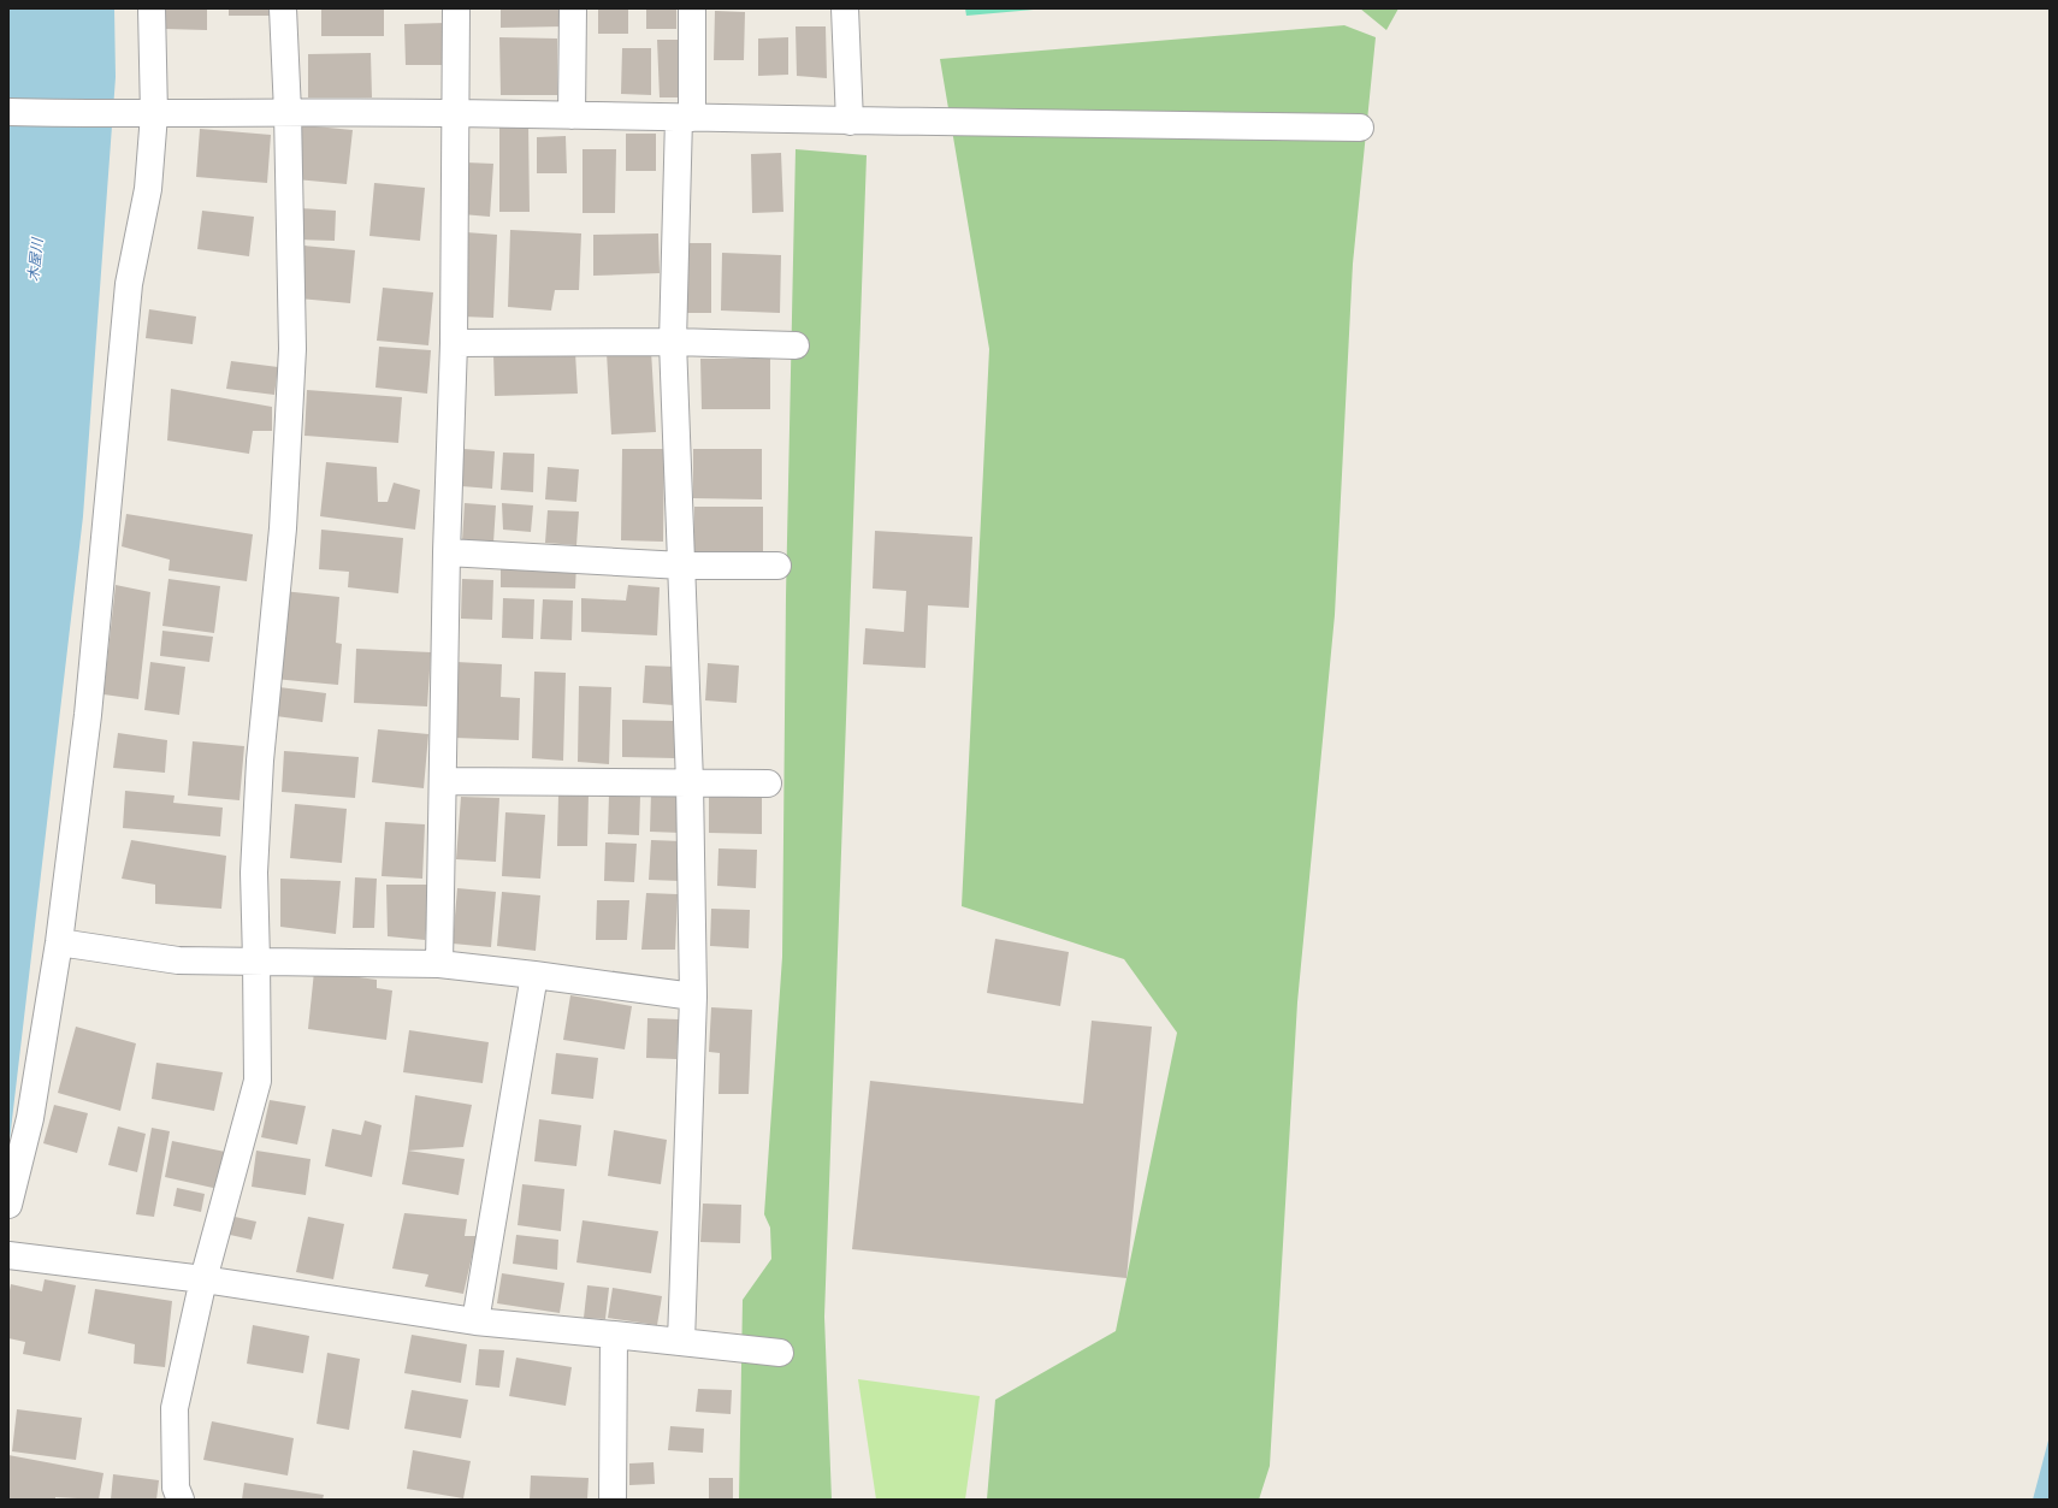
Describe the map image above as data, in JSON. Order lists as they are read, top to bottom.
{
  "water": ["木屋川"]
}
